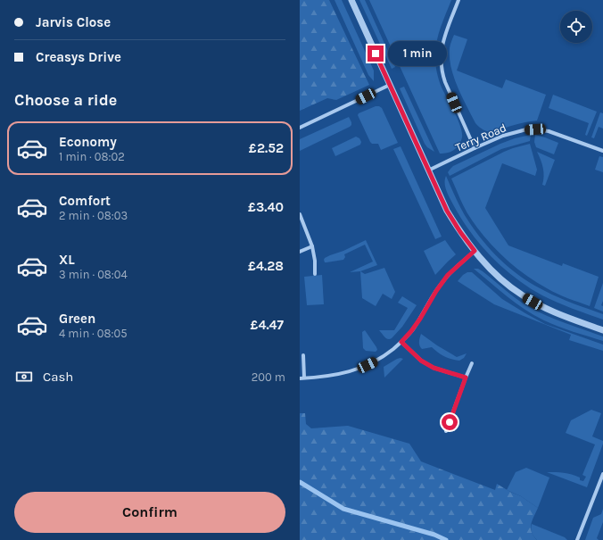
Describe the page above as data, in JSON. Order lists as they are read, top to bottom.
{
  "streets": {
    "street": ["Terry Road"]
  },
  "page": {
    "banner": ["Jarvis Close", "Creasys Drive"],
    "bubble": "1 min",
    "heading": "Choose a ride",
    "list": [
      {
        "name": "Economy",
        "note": "1 min · 08:02",
        "value": "£2.52"
      },
      {
        "name": "Comfort",
        "note": "2 min · 08:03",
        "value": "£3.40"
      },
      {
        "name": "XL",
        "note": "3 min · 08:04",
        "value": "£4.28"
      },
      {
        "name": "Green",
        "note": "4 min · 08:05",
        "value": "£4.47"
      }
    ],
    "pay": ["Cash", "200 m"],
    "buttons": "Confirm"
  }
}
